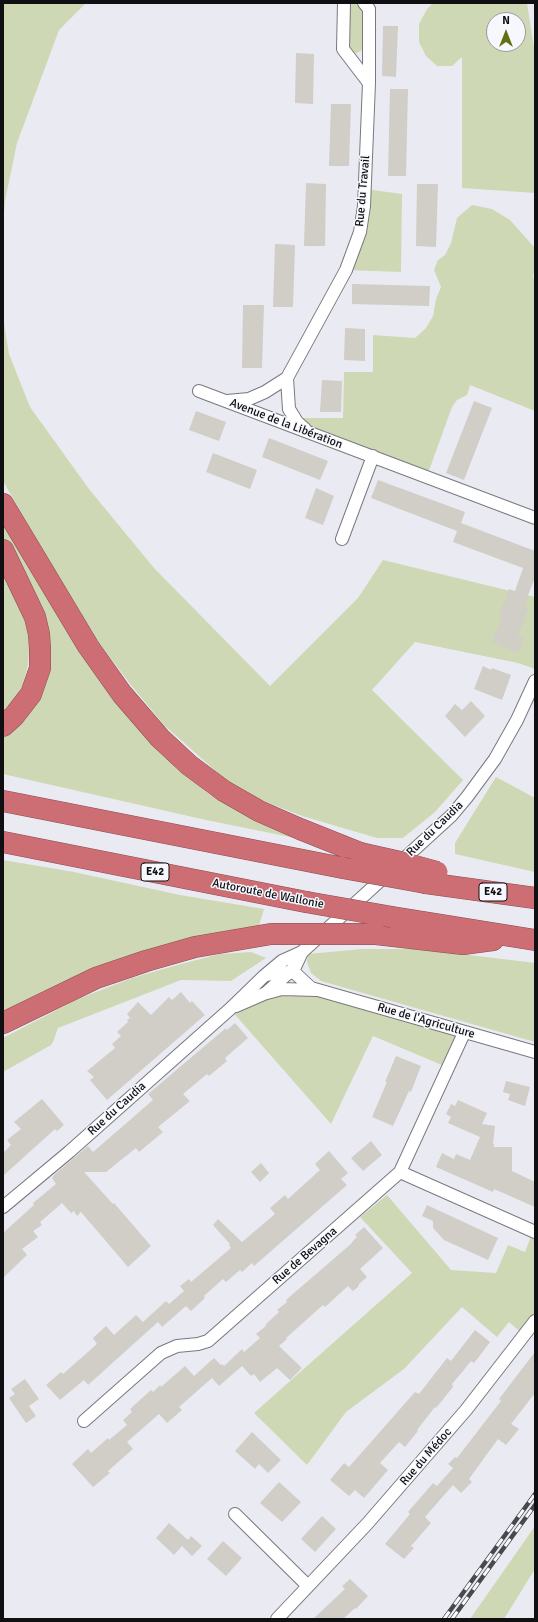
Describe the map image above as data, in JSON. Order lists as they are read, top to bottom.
{
  "streets": {
    "highway": ["E42", "Autoroute de Wallonie"],
    "street": [
      "Rue du Travail",
      "Avenue de la Libération",
      "Rue du Caudia",
      "Rue de l'Agriculture",
      "Rue de Bevagna",
      "Rue du Médoc"
    ]
  },
  "crossings": [
    ["Rue du Travail", "Avenue de la Libération"],
    ["Rue du Caudia", "Rue de l'Agriculture"],
    ["Rue de l'Agriculture", "Rue de Bevagna"]
  ],
  "north": "top"
}
